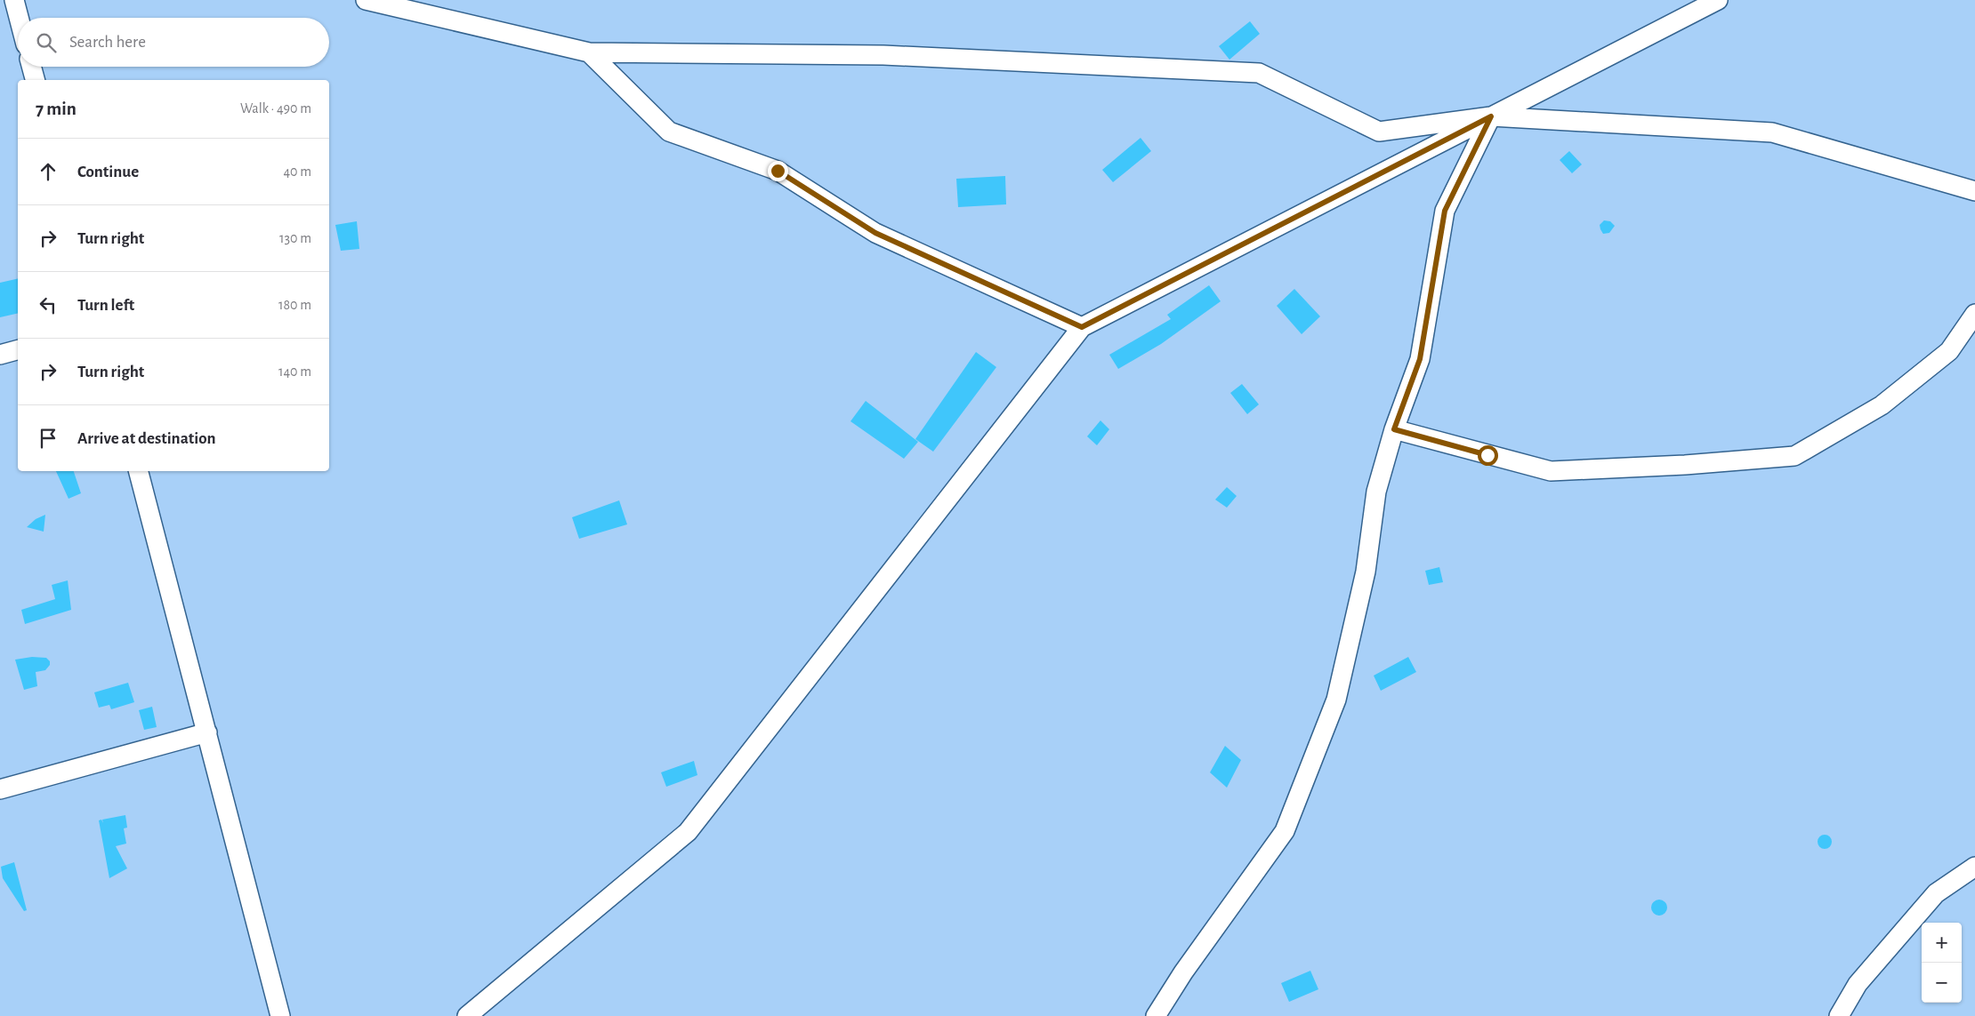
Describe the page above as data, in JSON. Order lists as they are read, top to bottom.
{
  "page": {
    "search": "Search here",
    "heading": ["7 min", "Walk · 490 m"],
    "list": [
      ["Continue", "40 m"],
      ["Turn right", "130 m"],
      ["Turn left", "180 m"],
      ["Turn right", "140 m"],
      "Arrive at destination"
    ],
    "map_buttons": ["+", "−"]
  }
}
